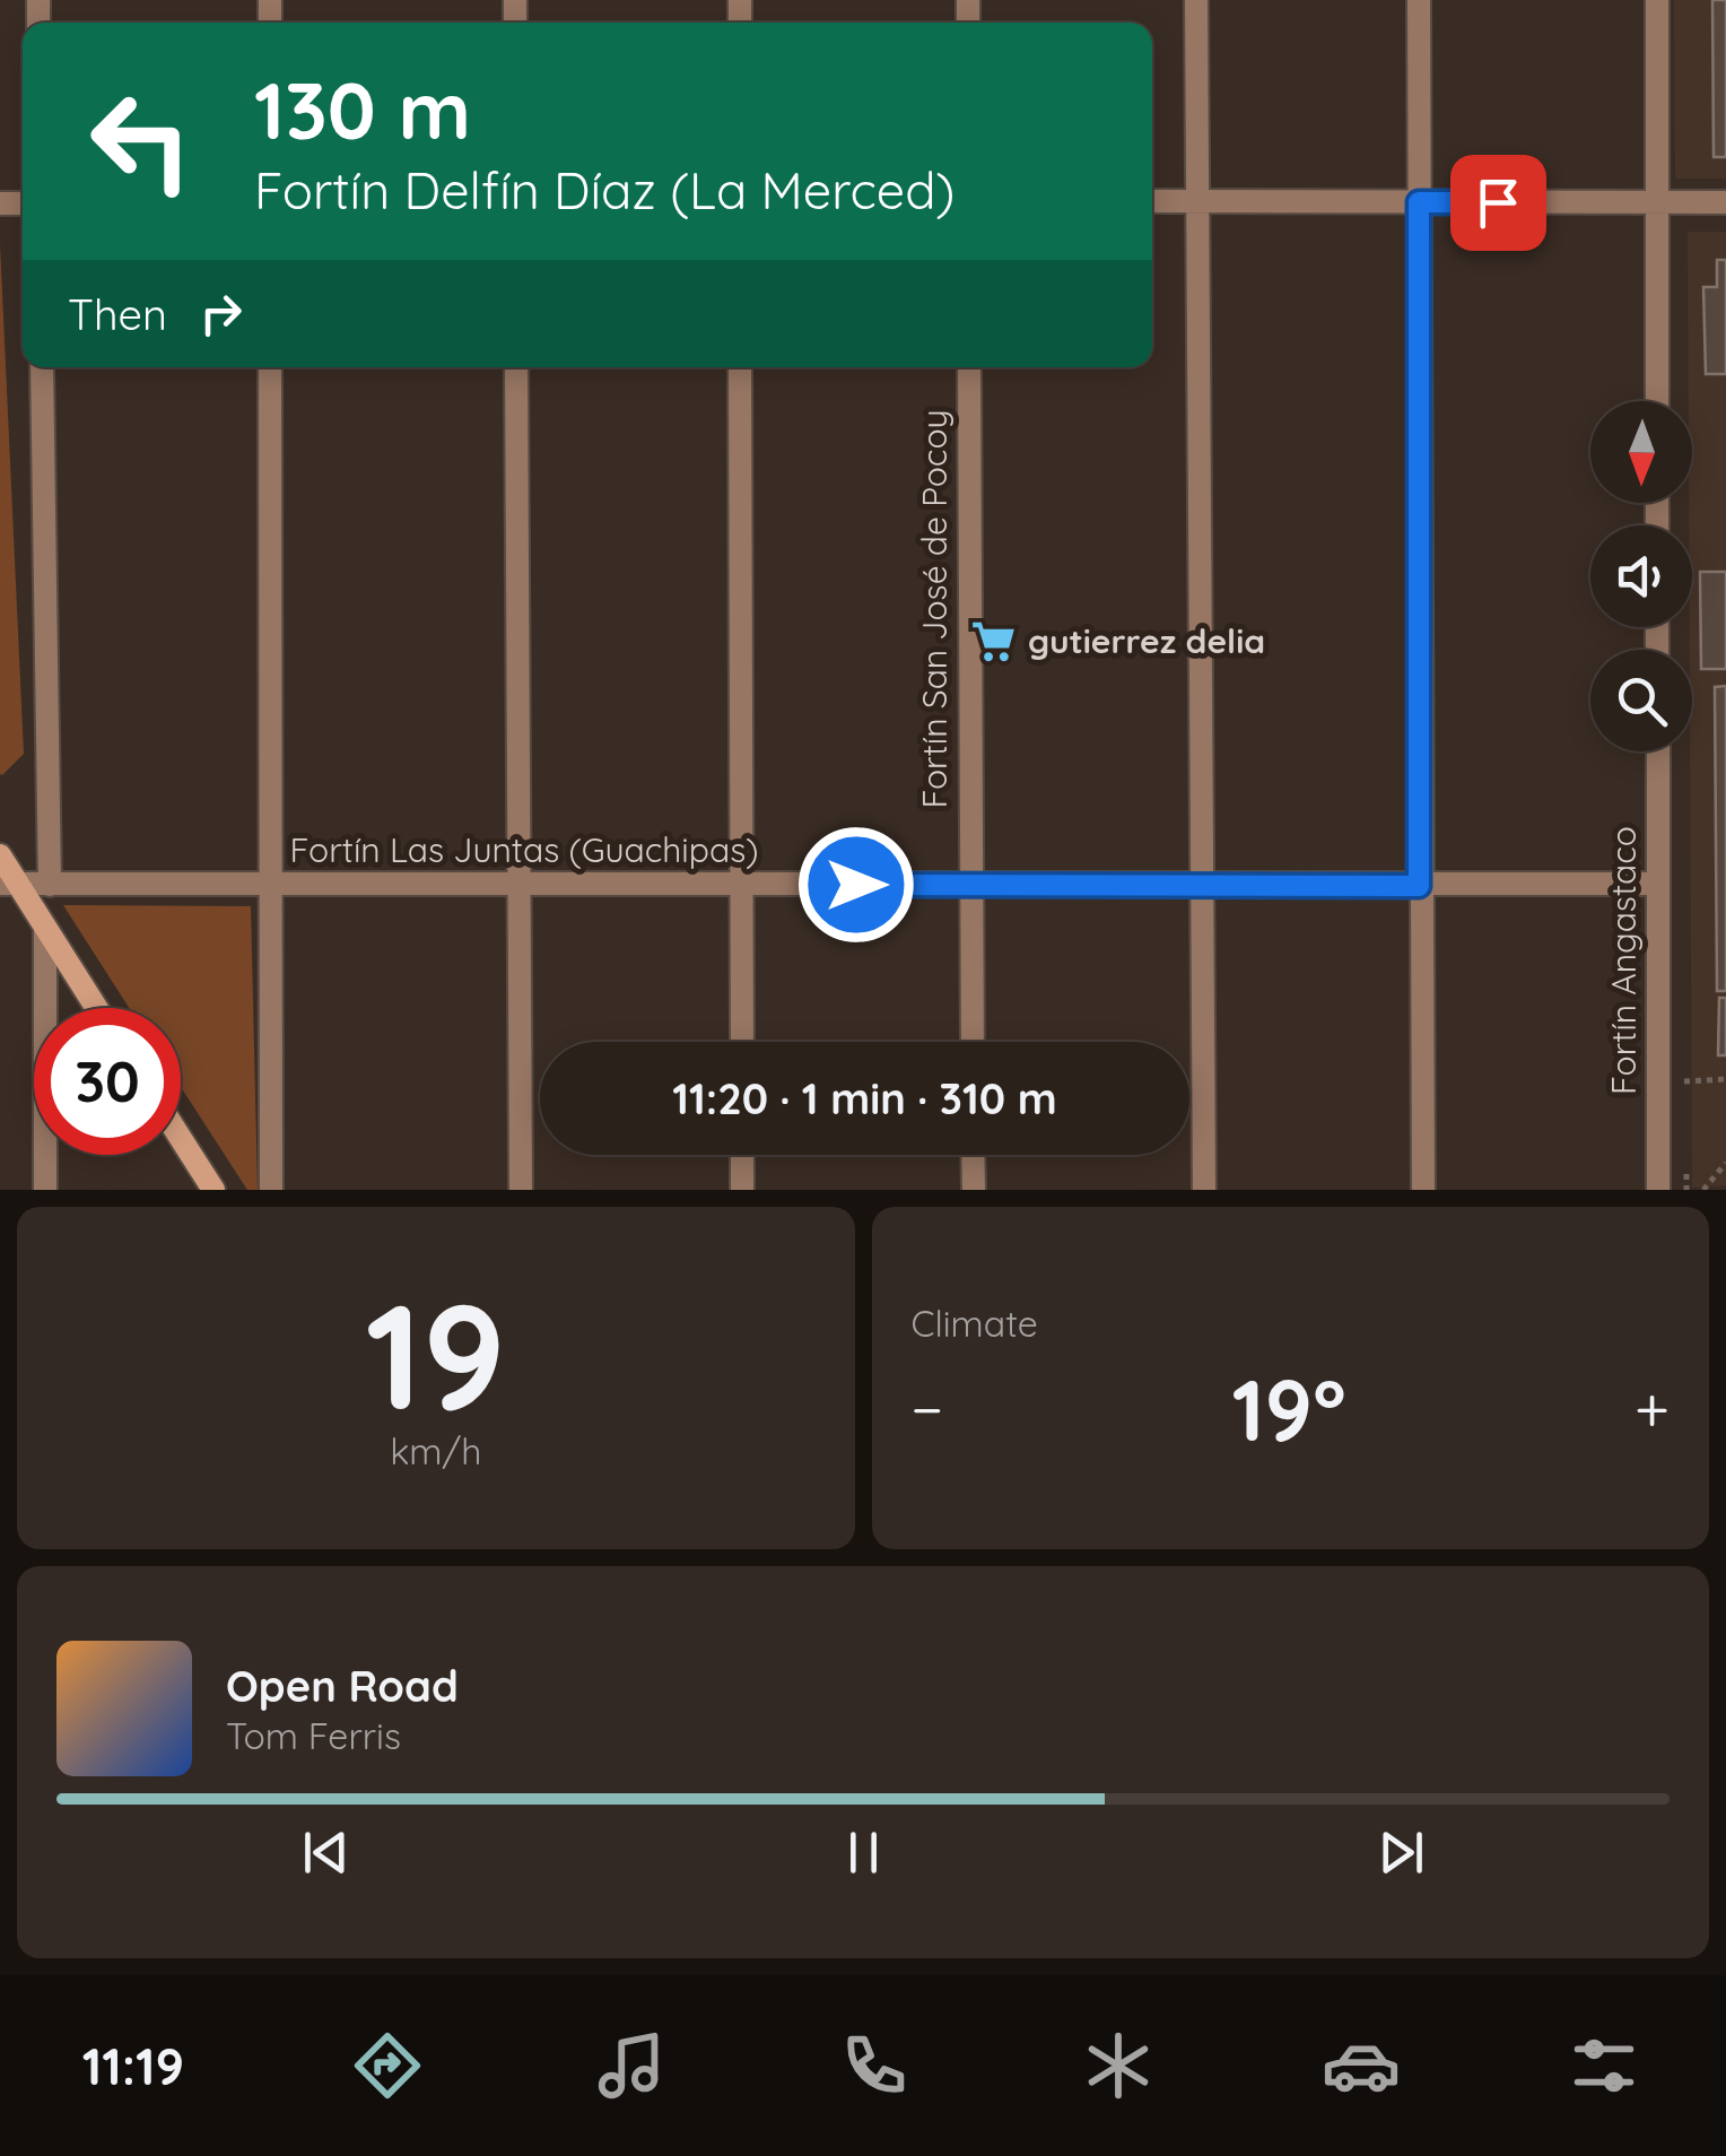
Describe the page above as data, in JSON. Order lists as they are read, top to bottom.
{
  "streets": {
    "street": ["Fortín San José de Pocoy", "Fortín Las Juntas (Guachipas)", "Fortín Angastaco"]
  },
  "crossings": [
    ["Fortín San José de Pocoy", "Fortín Las Juntas (Guachipas)"],
    ["Fortín Las Juntas (Guachipas)", "Fortín Angastaco"]
  ],
  "places": {
    "supermarket": ["gutierrez delia"]
  },
  "north": "bottom",
  "page": {
    "turn": ["130 m", "Fortín Delfín Díaz (La Merced)"],
    "then": "Then",
    "limit": "30",
    "trip": "11:20 · 1 min · 310 m",
    "tile": [
      ["19", "km/h"],
      "Climate"
    ],
    "heat": ["−", "19°", "+"],
    "song": ["Open Road", "Tom Ferris"],
    "tabs": "11:19"
  }
}
